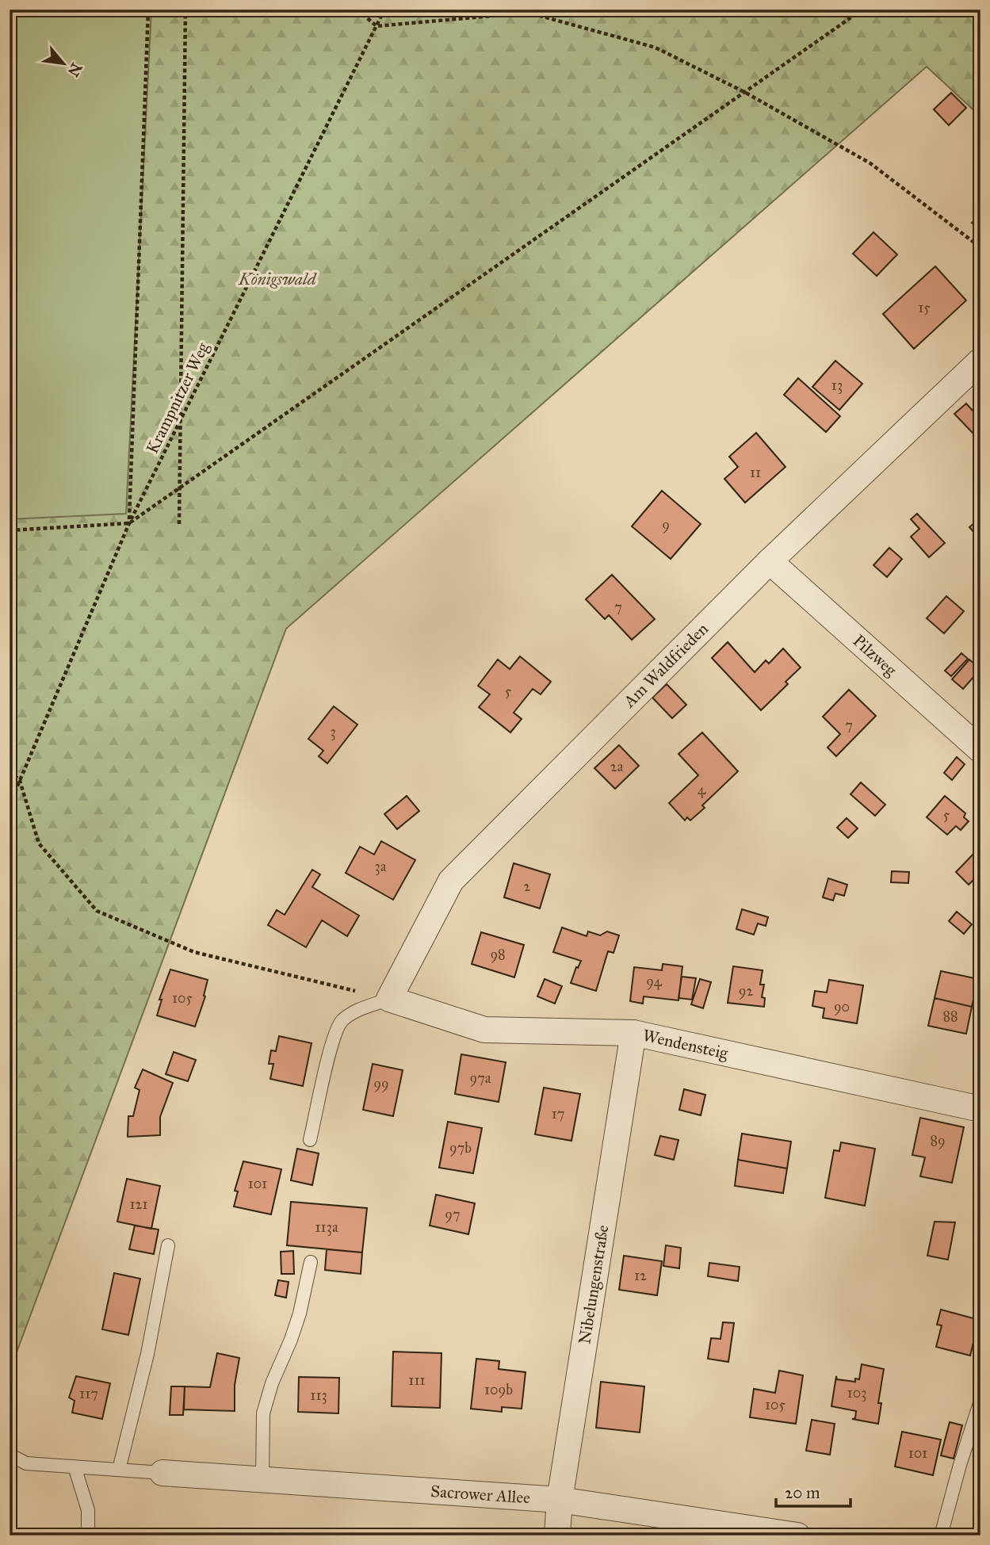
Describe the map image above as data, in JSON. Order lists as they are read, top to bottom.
{
  "streets": {
    "street": [
      "Pilzweg",
      "Am Waldfrieden",
      "Wendensteig",
      "Nibelungenstraße",
      "Sacrower Allee"
    ],
    "path": ["Krampnitzer Weg"]
  },
  "crossings": [
    ["Pilzweg", "Am Waldfrieden"],
    ["Am Waldfrieden", "Wendensteig"],
    ["Wendensteig", "Nibelungenstraße"],
    ["Nibelungenstraße", "Sacrower Allee"]
  ],
  "parks": ["Königswald"],
  "house_numbers": [
    "15",
    "13",
    "11",
    "9",
    "7",
    "5",
    "7",
    "3",
    "2a",
    "4",
    "5",
    "3a",
    "2",
    "98",
    "94",
    "92",
    "105",
    "90",
    "88",
    "97a",
    "99",
    "17",
    "89",
    "97b",
    "101",
    "121",
    "97",
    "113a",
    "12",
    "111",
    "109b",
    "103",
    "117",
    "113",
    "105",
    "101"
  ],
  "scale_bar": "20 m",
  "north": "bottom right"
}
